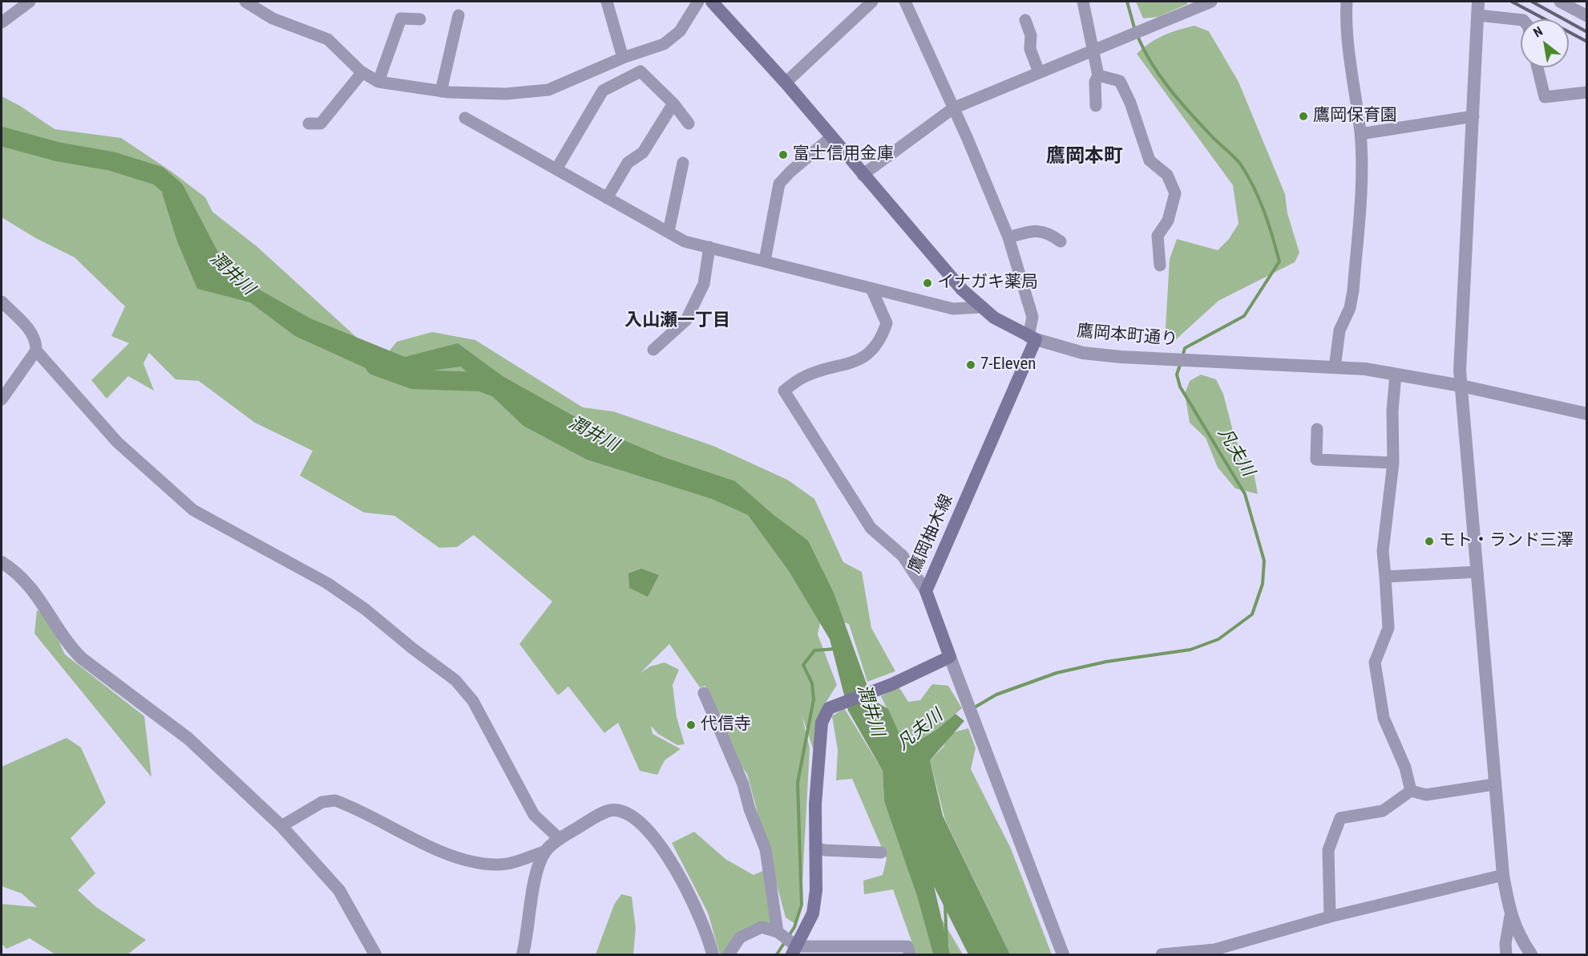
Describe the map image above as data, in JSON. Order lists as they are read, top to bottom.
{
  "streets": {
    "main road": ["鷹岡本町通り", "鷹岡柚木線"]
  },
  "crossings": [
    ["鷹岡本町通り", "鷹岡柚木線"]
  ],
  "districts": ["鷹岡本町", "入山瀬一丁目"],
  "water": ["潤井川", "凡夫川"],
  "places": [
    "鷹岡保育園",
    "富士信用金庫",
    "イナガキ薬局",
    "7-Eleven",
    "モト・ランド三澤",
    "代信寺"
  ],
  "north": "top left"
}
